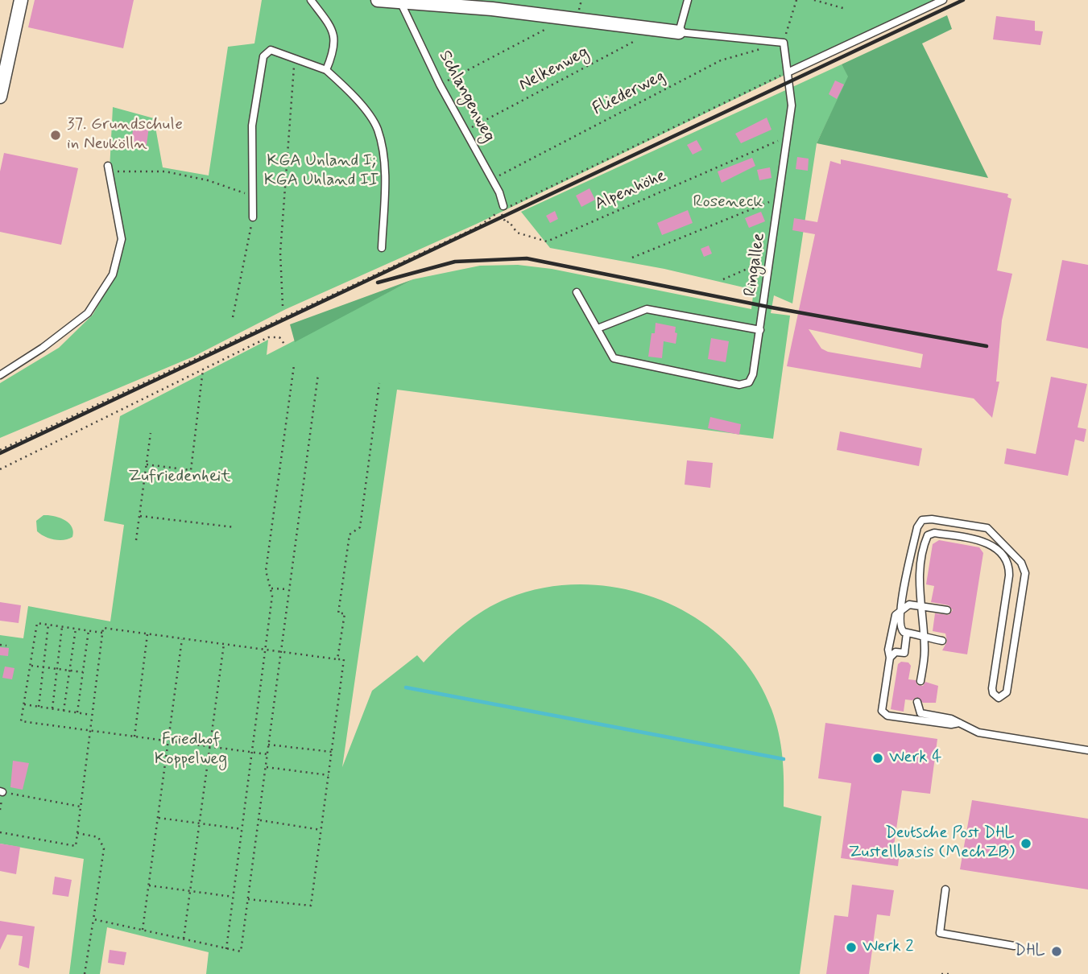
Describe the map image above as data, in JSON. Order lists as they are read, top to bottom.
{
  "streets": {
    "lane": ["Schlangenweg", "Ringallee"],
    "path": ["Nelkenweg", "Fliederweg", "Alpenhöhe"]
  },
  "crossings": [
    ["Nelkenweg", "Schlangenweg"],
    ["Fliederweg", "Schlangenweg"],
    ["Schlangenweg", "Alpenhöhe"],
    ["Alpenhöhe", "Ringallee"]
  ],
  "parks": [
    "KGA Unland I; KGA Uhland II",
    "Roseneck",
    "Zufriedenheit",
    "Friedhof Koppelweg"
  ],
  "places": [
    "37. Grundschule in Neukölln",
    "Werk 4",
    "Deutsche Post DHL Zustellbasis (MechZB)",
    "Werk 2",
    "DHL"
  ]
}
